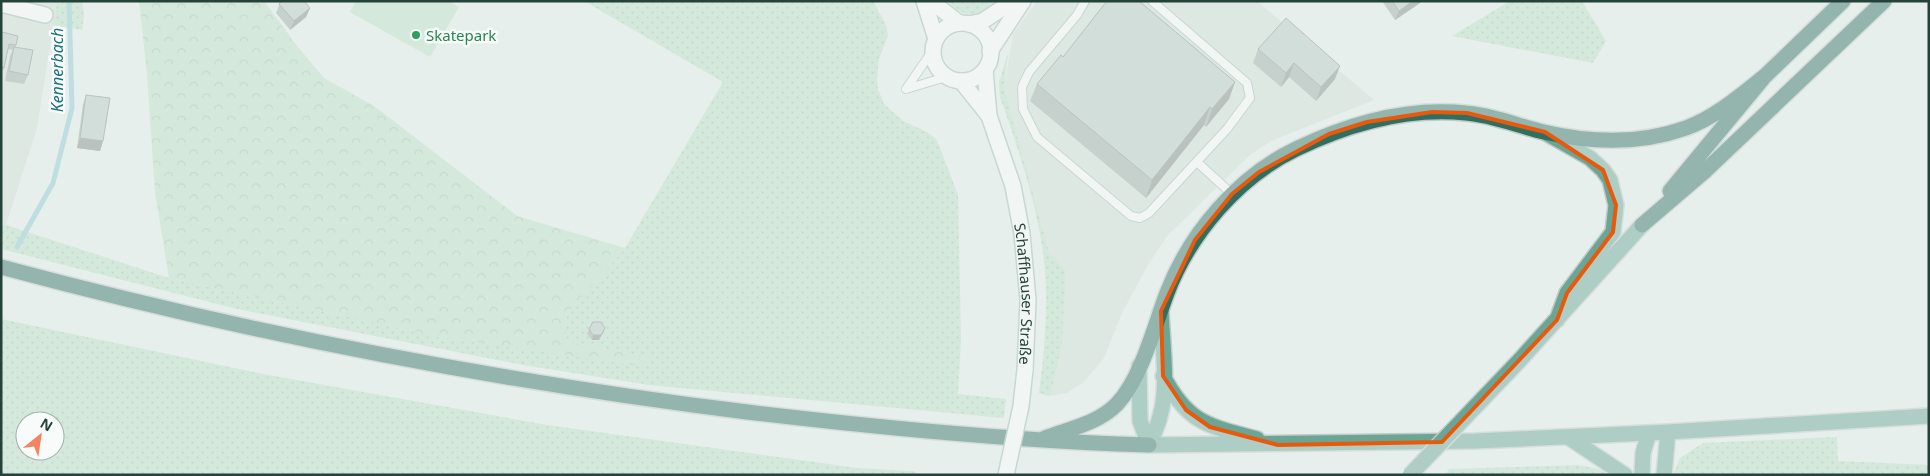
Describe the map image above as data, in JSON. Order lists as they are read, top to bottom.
{
  "streets": {
    "main road": ["Schaffhauser Straße"]
  },
  "water": ["Kennerbach"],
  "places": ["Skatepark"],
  "north": "top right"
}
